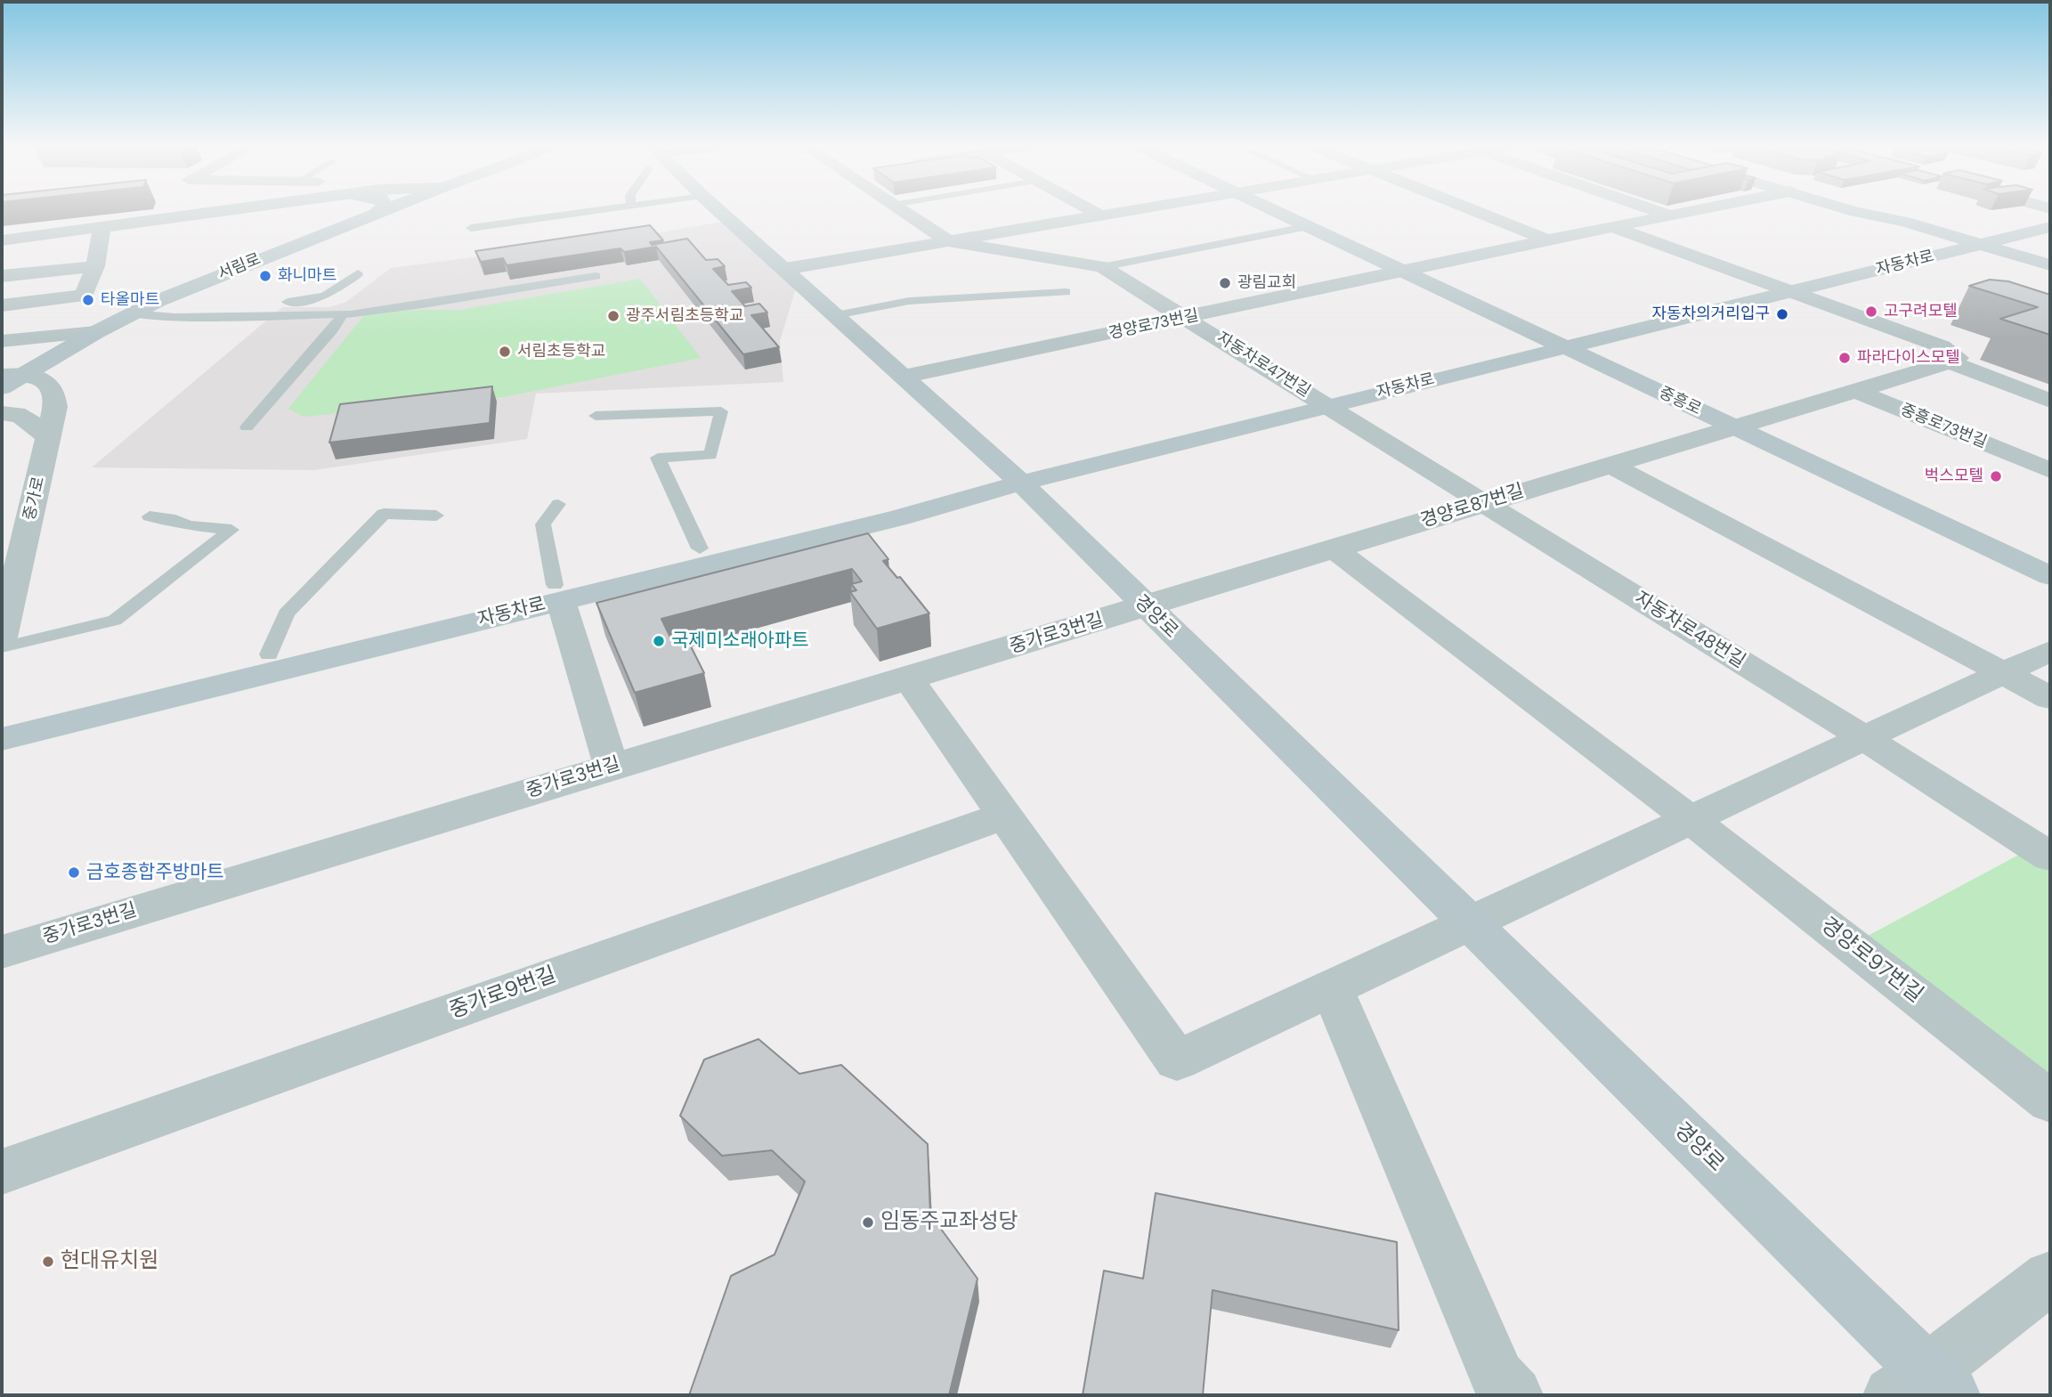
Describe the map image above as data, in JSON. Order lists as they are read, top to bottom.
{
  "streets": {
    "street": [
      "자동차로",
      "서림로",
      "경양로73번길",
      "자동차로47번길",
      "중흥로",
      "중흥로73번길",
      "중가로",
      "경양로87번길",
      "경양로",
      "자동차로48번길",
      "중가로3번길",
      "경양로97번길",
      "중가로9번길"
    ]
  },
  "crossings": [
    ["자동차로", "자동차로47번길"],
    ["자동차로", "중흥로"],
    ["자동차로", "경양로"],
    ["자동차로", "자동차로48번길"],
    ["서림로", "중가로"],
    ["경양로73번길", "자동차로47번길"],
    ["경양로73번길", "중흥로"],
    ["경양로73번길", "경양로"],
    ["자동차로47번길", "중흥로"],
    ["자동차로47번길", "자동차로48번길"],
    ["중흥로", "중흥로73번길"],
    ["중흥로", "경양로87번길"],
    ["중흥로73번길", "경양로87번길"],
    ["경양로87번길", "경양로"],
    ["경양로87번길", "자동차로48번길"],
    ["경양로87번길", "중가로3번길"],
    ["경양로87번길", "경양로97번길"],
    ["경양로", "중가로3번길"]
  ],
  "places": [
    "화니마트",
    "광림교회",
    "타올마트",
    "고구려모텔",
    "자동차의거리입구",
    "광주서림초등학교",
    "서림초등학교",
    "파라다이스모텔",
    "벅스모텔",
    "국제미소래아파트",
    "금호종합주방마트",
    "임동주교좌성당",
    "현대유치원"
  ]
}
